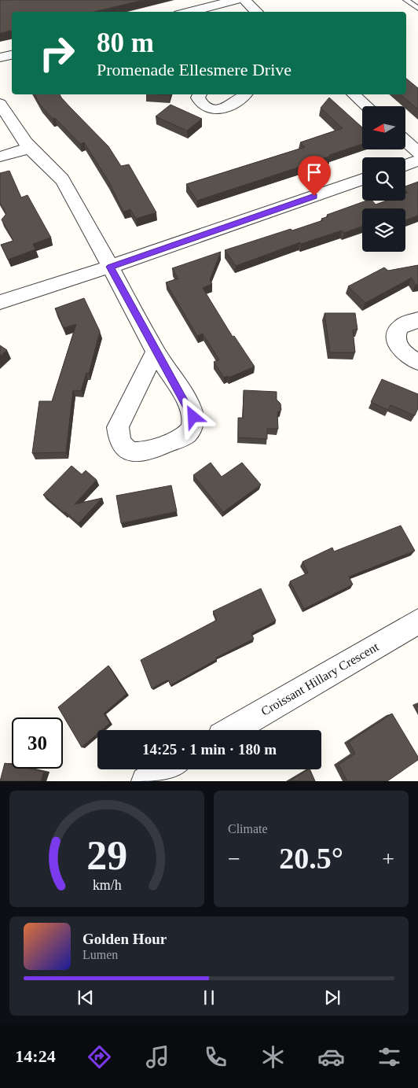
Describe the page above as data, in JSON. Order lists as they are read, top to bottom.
{
  "streets": {
    "street": ["Croissant Hillary Crescent"]
  },
  "north": "left",
  "page": {
    "turn": ["80 m", "Promenade Ellesmere Drive"],
    "limit": "30",
    "trip": "14:25 · 1 min · 180 m",
    "tile": "Climate",
    "heat": ["−", "20.5°", "+"],
    "song": ["Golden Hour", "Lumen"],
    "tabs": "14:24",
    "gauge": ["29", "km/h"]
  }
}
